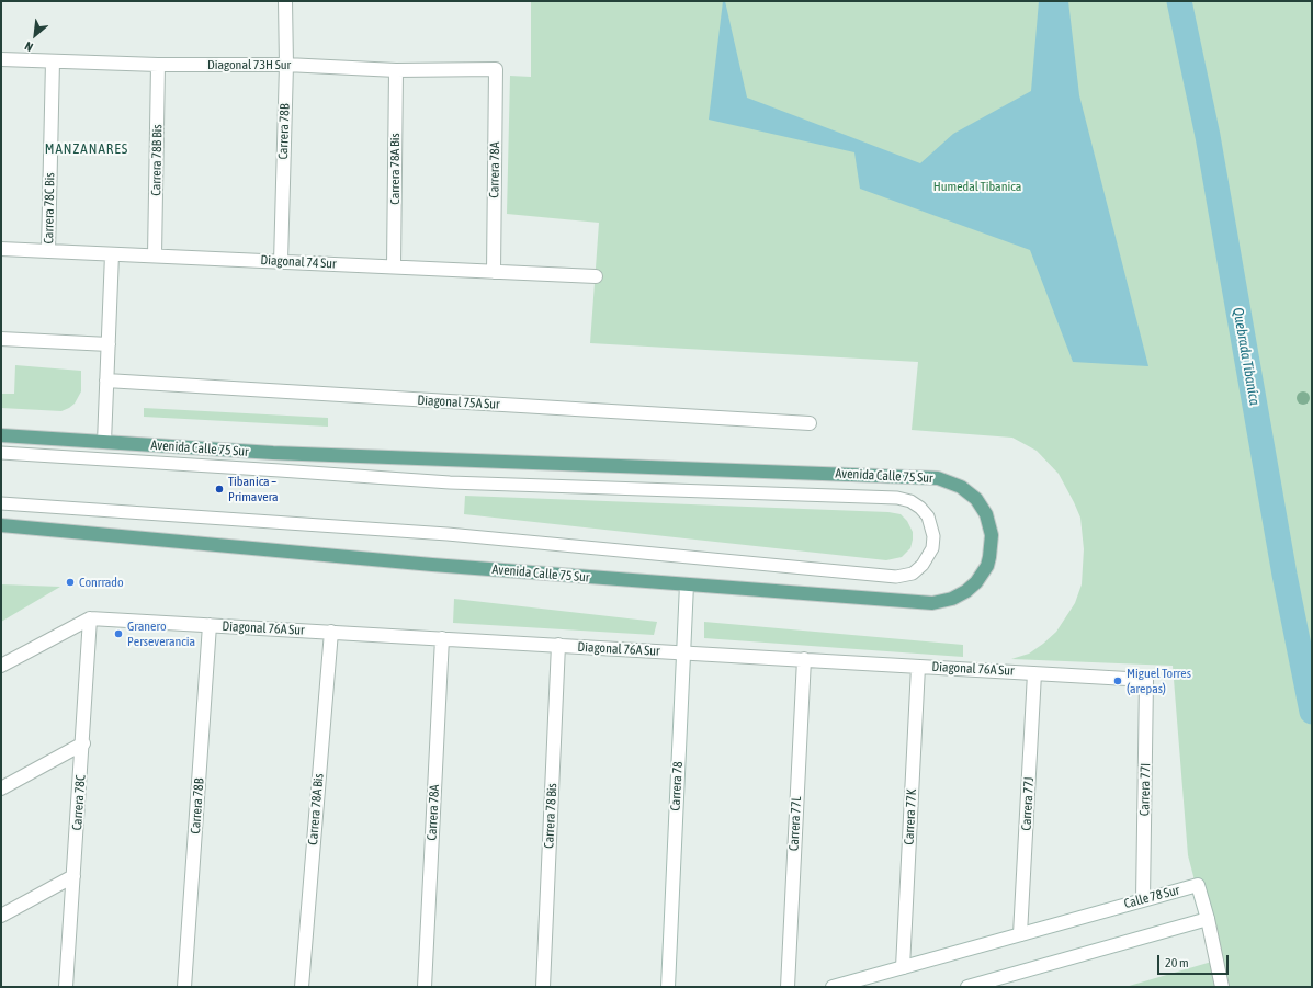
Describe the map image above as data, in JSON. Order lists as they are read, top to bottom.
{
  "streets": {
    "main road": ["Avenida Calle 75 Sur"],
    "street": [
      "Diagonal 73H Sur",
      "Carrera 78B",
      "Carrera 78B Bis",
      "Carrera 78A Bis",
      "Carrera 78A",
      "Carrera 78C Bis",
      "Diagonal 74 Sur",
      "Diagonal 75A Sur",
      "Diagonal 76A Sur",
      "Carrera 78",
      "Carrera 77I",
      "Carrera 78C",
      "Carrera 77J",
      "Carrera 78 Bis",
      "Carrera 77K",
      "Carrera 77L",
      "Calle 78 Sur"
    ]
  },
  "crossings": [
    ["Diagonal 73H Sur", "Carrera 78B"],
    ["Diagonal 73H Sur", "Carrera 78B Bis"],
    ["Diagonal 73H Sur", "Carrera 78A Bis"],
    ["Diagonal 73H Sur", "Carrera 78A"],
    ["Diagonal 73H Sur", "Carrera 78C Bis"],
    ["Carrera 78B", "Diagonal 74 Sur"],
    ["Carrera 78B", "Diagonal 76A Sur"],
    ["Carrera 78B Bis", "Diagonal 74 Sur"],
    ["Carrera 78A Bis", "Diagonal 74 Sur"],
    ["Carrera 78A Bis", "Diagonal 76A Sur"],
    ["Carrera 78A", "Diagonal 74 Sur"],
    ["Carrera 78A", "Diagonal 76A Sur"],
    ["Carrera 78C Bis", "Diagonal 74 Sur"],
    ["Avenida Calle 75 Sur", "Carrera 78"],
    ["Diagonal 76A Sur", "Carrera 78"],
    ["Diagonal 76A Sur", "Carrera 77I"],
    ["Diagonal 76A Sur", "Carrera 78C"],
    ["Diagonal 76A Sur", "Carrera 77J"],
    ["Diagonal 76A Sur", "Carrera 78 Bis"],
    ["Diagonal 76A Sur", "Carrera 77K"],
    ["Diagonal 76A Sur", "Carrera 77L"],
    ["Carrera 77I", "Calle 78 Sur"],
    ["Carrera 77J", "Calle 78 Sur"],
    ["Carrera 77K", "Calle 78 Sur"]
  ],
  "districts": ["MANZANARES"],
  "water": ["Quebrada Tibaníca"],
  "parks": ["Humedal Tibanica"],
  "places": [
    "Tibanica – Primavera",
    "Conrrado",
    "Granero Perseverancia",
    "Miguel Torres (arepas)"
  ],
  "scale_bar": "20 m",
  "north": "bottom left"
}
